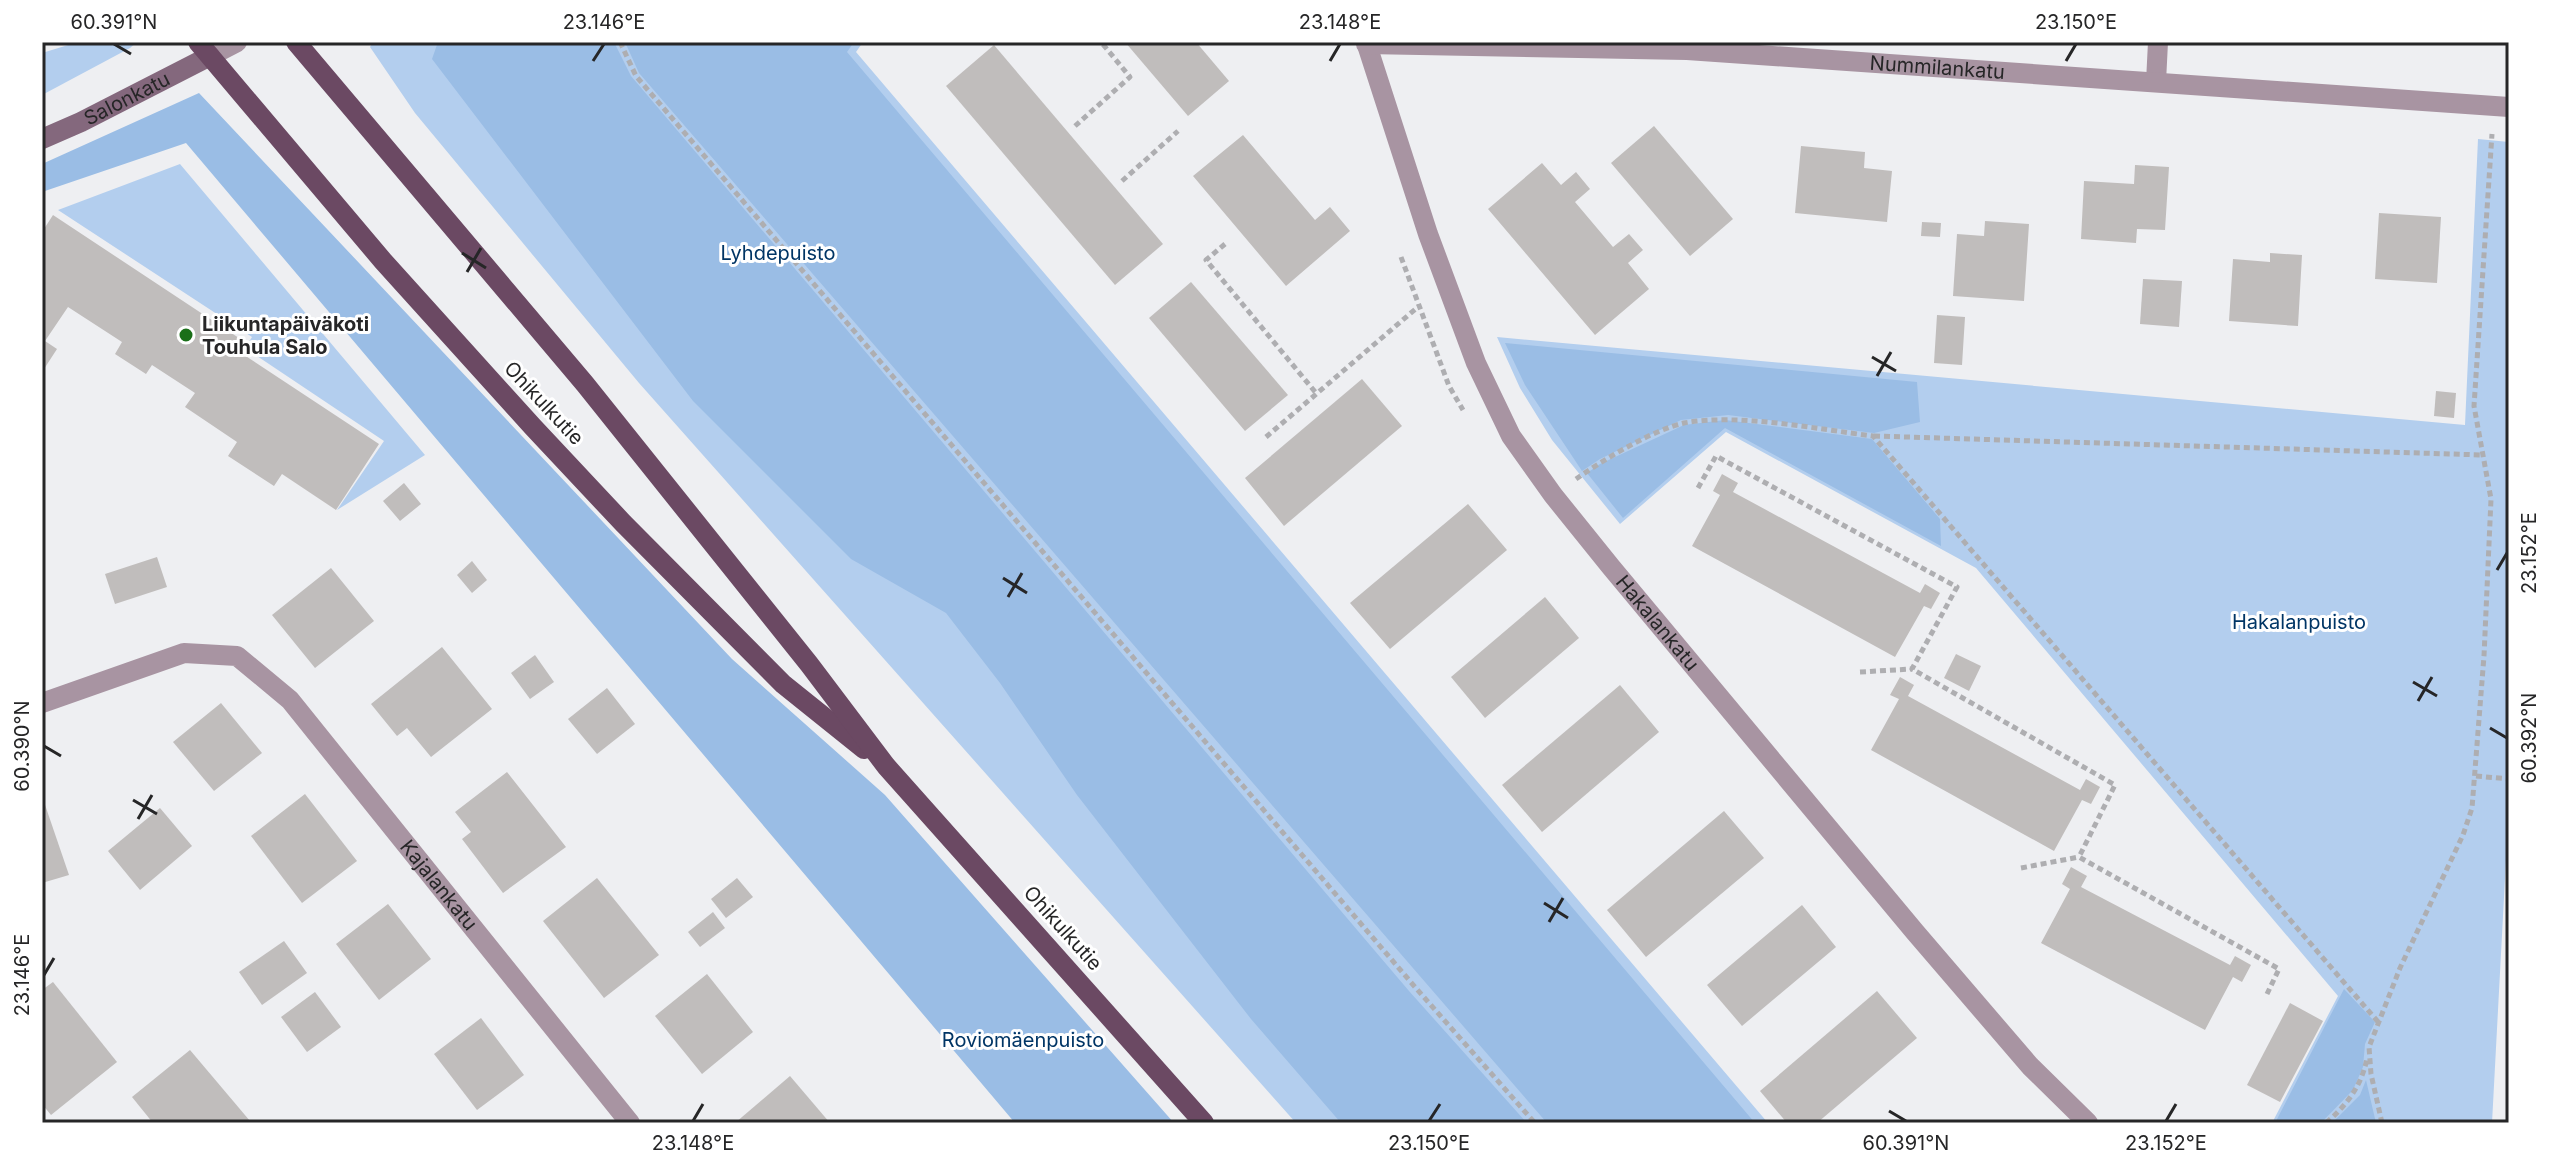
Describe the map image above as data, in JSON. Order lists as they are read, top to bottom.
{
  "streets": {
    "main road": ["Salonkatu", "Ohikulkutie"],
    "street": ["Nummilankatu", "Hakalankatu", "Kajalankatu"]
  },
  "crossings": [
    ["Nummilankatu", "Hakalankatu"],
    ["Salonkatu", "Ohikulkutie"]
  ],
  "parks": ["Lyhdepuisto", "Hakalanpuisto", "Roviomäenpuisto"],
  "places": ["Liikuntapäiväkoti Touhula Salo"],
  "coordinates": [
    "60.391°N",
    "23.146°E",
    "23.148°E",
    "23.150°E",
    "23.152°E",
    "60.392°N",
    "60.390°N"
  ]
}
